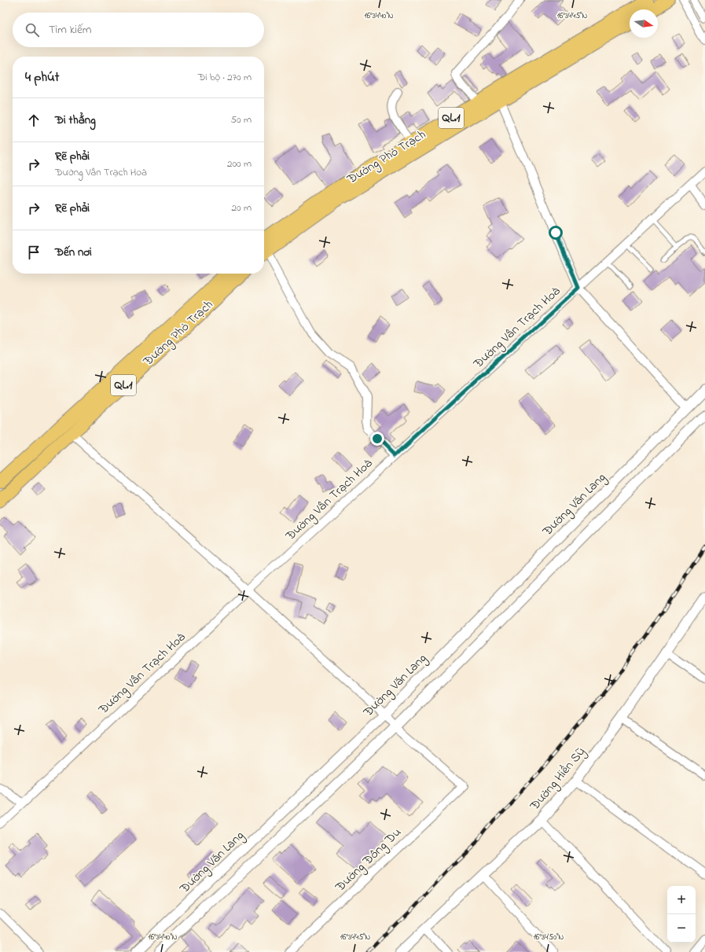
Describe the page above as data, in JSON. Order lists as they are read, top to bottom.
{
  "streets": {
    "highway": ["QL.1", "Đường Phò Trạch"],
    "street": [
      "Đường Vân Trạch Hoà",
      "Đường Văn Lang",
      "Đường Hiền Sỹ",
      "Đường Đông Du"
    ]
  },
  "north": "right",
  "page": {
    "search": "Tìm kiếm",
    "heading": ["4 phút", "Đi bộ · 270 m"],
    "list": [
      ["Đi thẳng", "50 m"],
      ["Rẽ phải", "Đường Vân Trạch Hoà", "200 m"],
      ["Rẽ phải", "20 m"],
      "Đến nơi"
    ],
    "map_buttons": ["+", "−"]
  },
  "coordinates": ["16°34'40\"N", "16°34'45\"N", "16°34'50\"N"]
}
